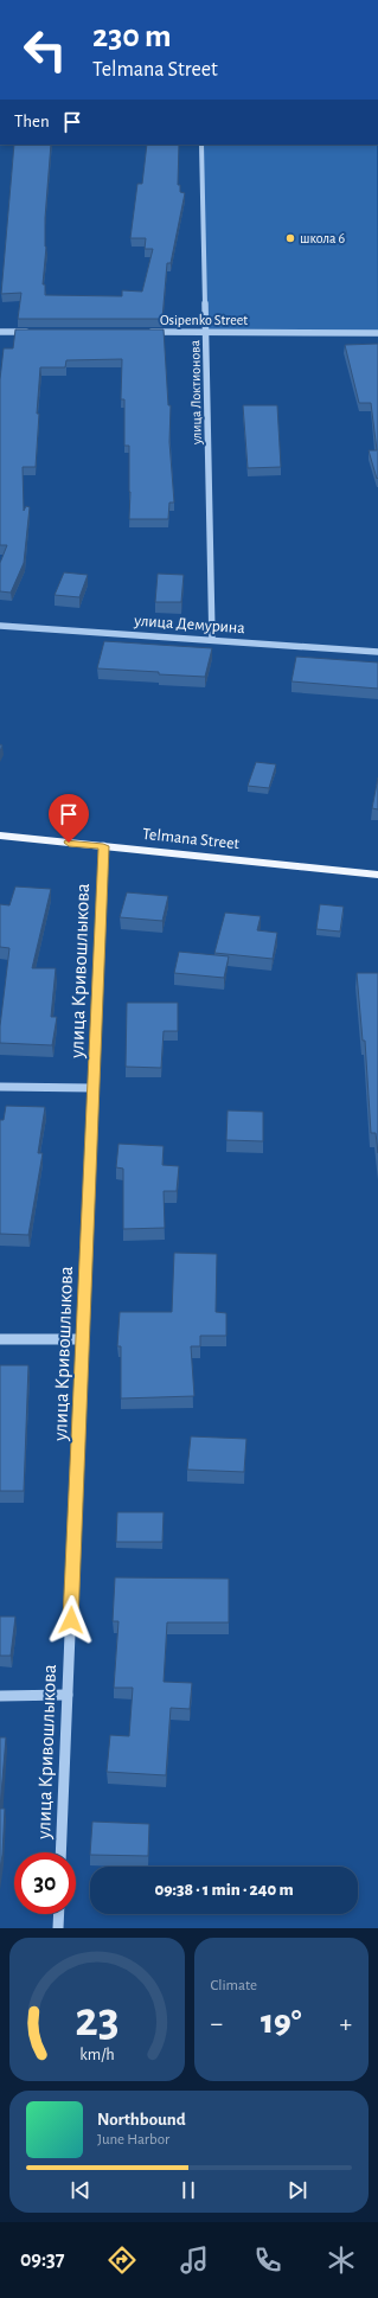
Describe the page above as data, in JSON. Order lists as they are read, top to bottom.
{
  "streets": {
    "main road": ["Telmana Street"],
    "street": [
      "Osipenko Street",
      "улица Локтионова",
      "улица Демурина",
      "улица Кривошлыкова"
    ]
  },
  "crossings": [
    ["Osipenko Street", "улица Локтионова"],
    ["улица Локтионова", "улица Демурина"],
    ["Telmana Street", "улица Кривошлыкова"]
  ],
  "places": ["школа 6"],
  "page": {
    "turn": ["230 m", "Telmana Street"],
    "then": "Then",
    "limit": "30",
    "trip": "09:38 · 1 min · 240 m",
    "tile": "Climate",
    "heat": ["−", "19°", "+"],
    "song": ["Northbound", "June Harbor"],
    "tabs": "09:37",
    "gauge": ["23", "km/h"]
  }
}
